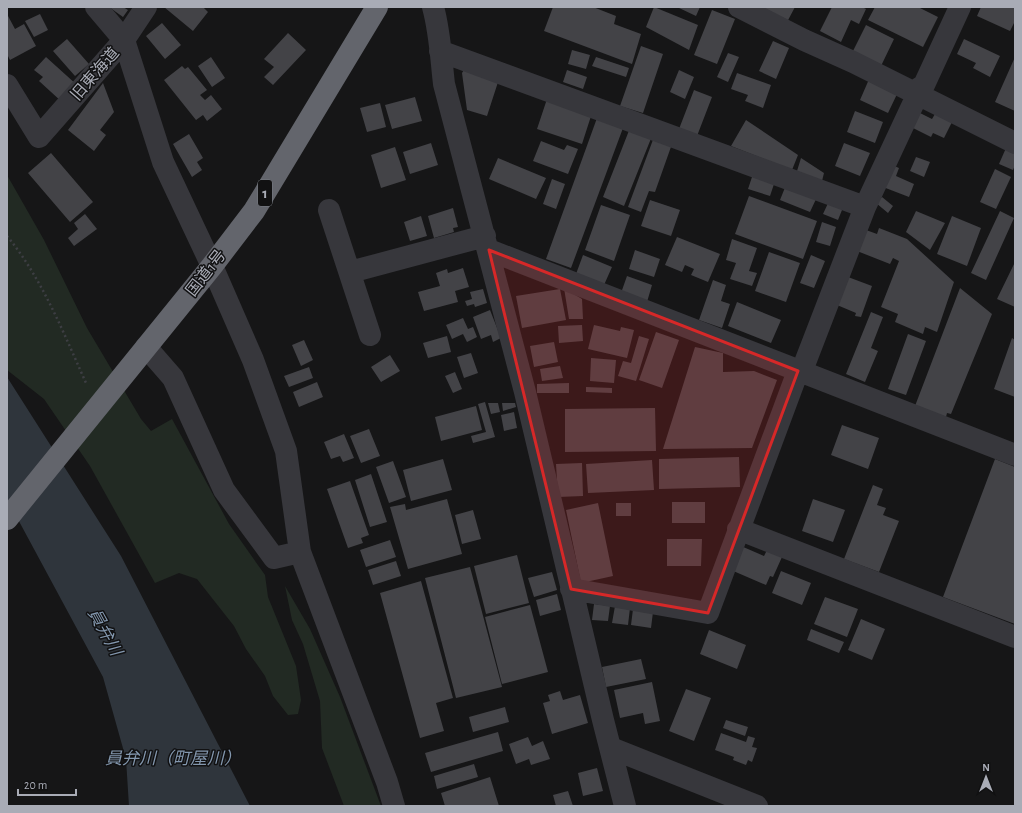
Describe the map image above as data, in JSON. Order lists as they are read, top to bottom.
{
  "streets": {
    "highway": ["1", "国道1号"],
    "street": ["旧東海道"]
  },
  "water": ["員弁川", "員弁川（町屋川）"],
  "scale_bar": "20 m",
  "north": "top"
}
